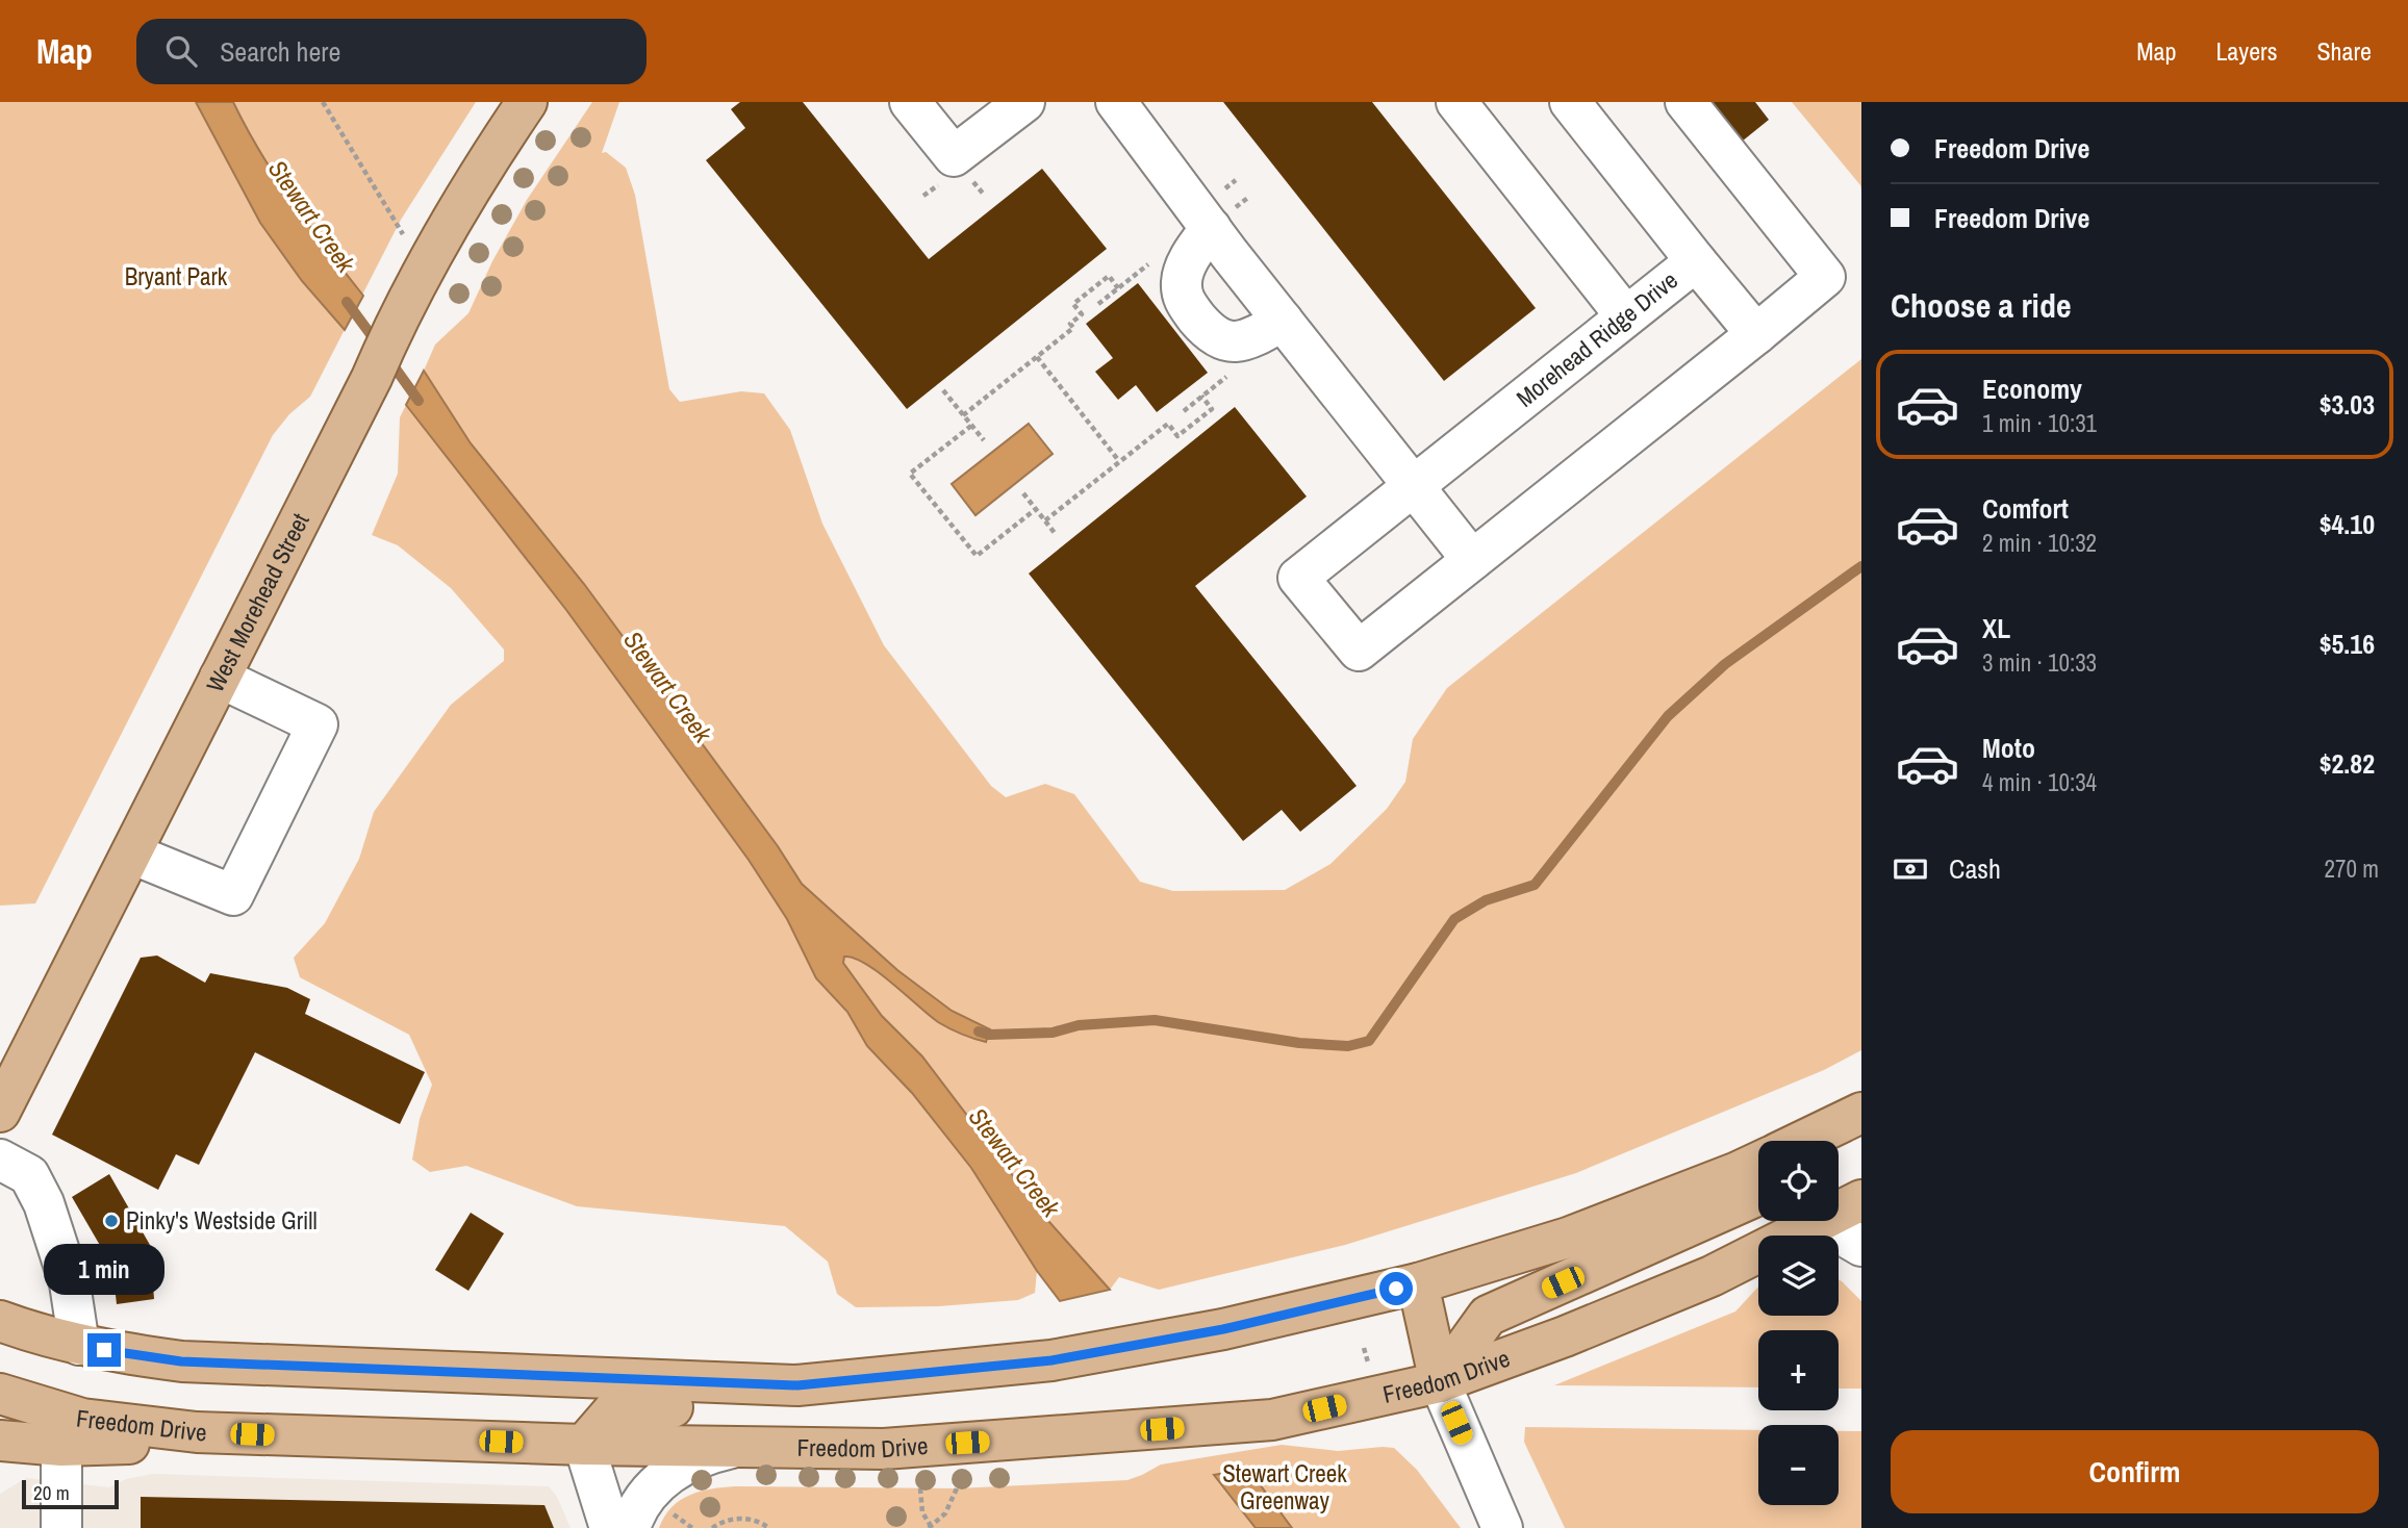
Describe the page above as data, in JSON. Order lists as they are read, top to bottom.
{
  "streets": {
    "main road": ["West Morehead Street", "Freedom Drive"],
    "street": ["Morehead Ridge Drive"]
  },
  "water": ["Stewart Creek"],
  "parks": ["Bryant Park", "Stewart Creek Greenway"],
  "places": ["Pinky's Westside Grill"],
  "scale_bar": "20 m",
  "page": {
    "header": "Map",
    "search": "Search here",
    "nav": ["Map", "Layers", "Share"],
    "banner": ["Freedom Drive", "Freedom Drive"],
    "heading": "Choose a ride",
    "list": [
      {
        "name": "Economy",
        "note": "1 min · 10:31",
        "value": "$3.03"
      },
      {
        "name": "Comfort",
        "note": "2 min · 10:32",
        "value": "$4.10"
      },
      {
        "name": "XL",
        "note": "3 min · 10:33",
        "value": "$5.16"
      },
      {
        "name": "Moto",
        "note": "4 min · 10:34",
        "value": "$2.82"
      }
    ],
    "pay": ["Cash", "270 m"],
    "map_buttons": ["+", "−"],
    "bubble": "1 min",
    "buttons": "Confirm",
    "scale": "20 m"
  }
}
